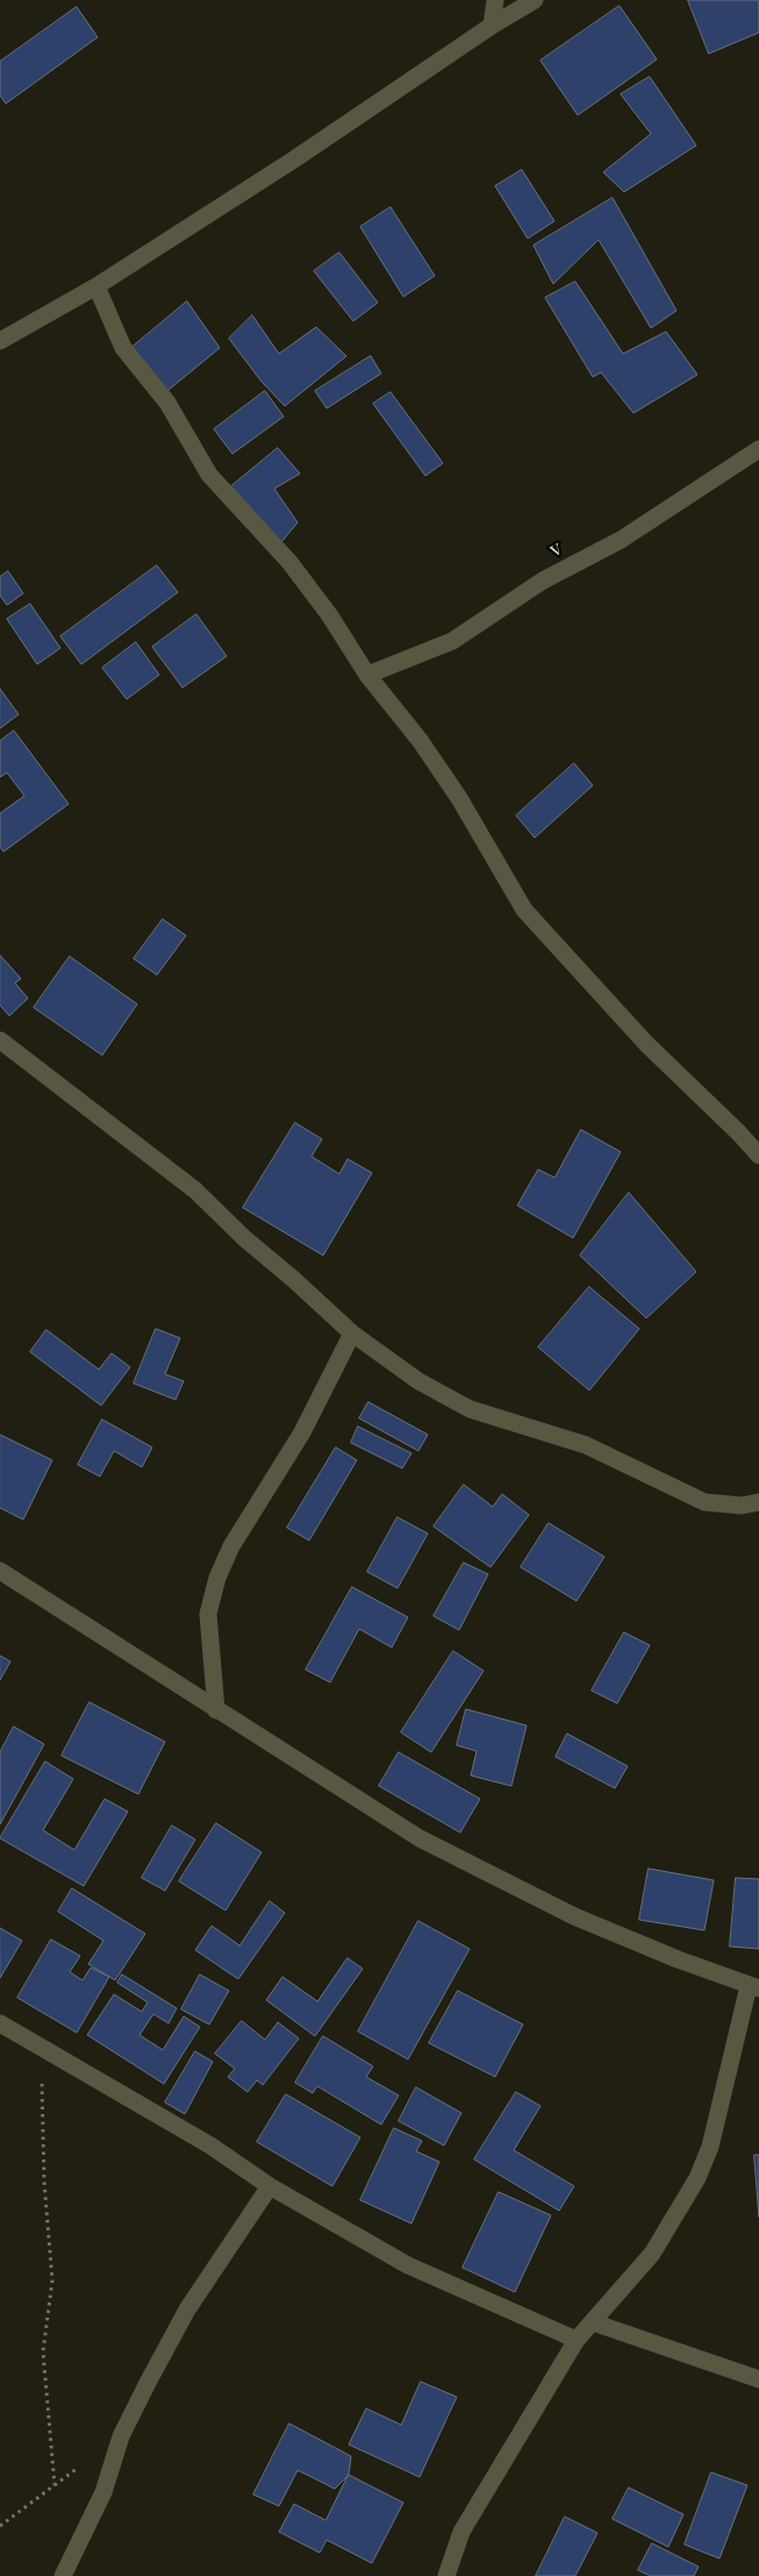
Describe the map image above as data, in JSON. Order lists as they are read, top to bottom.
{
  "streets": {
    "street": ["v"]
  }
}
